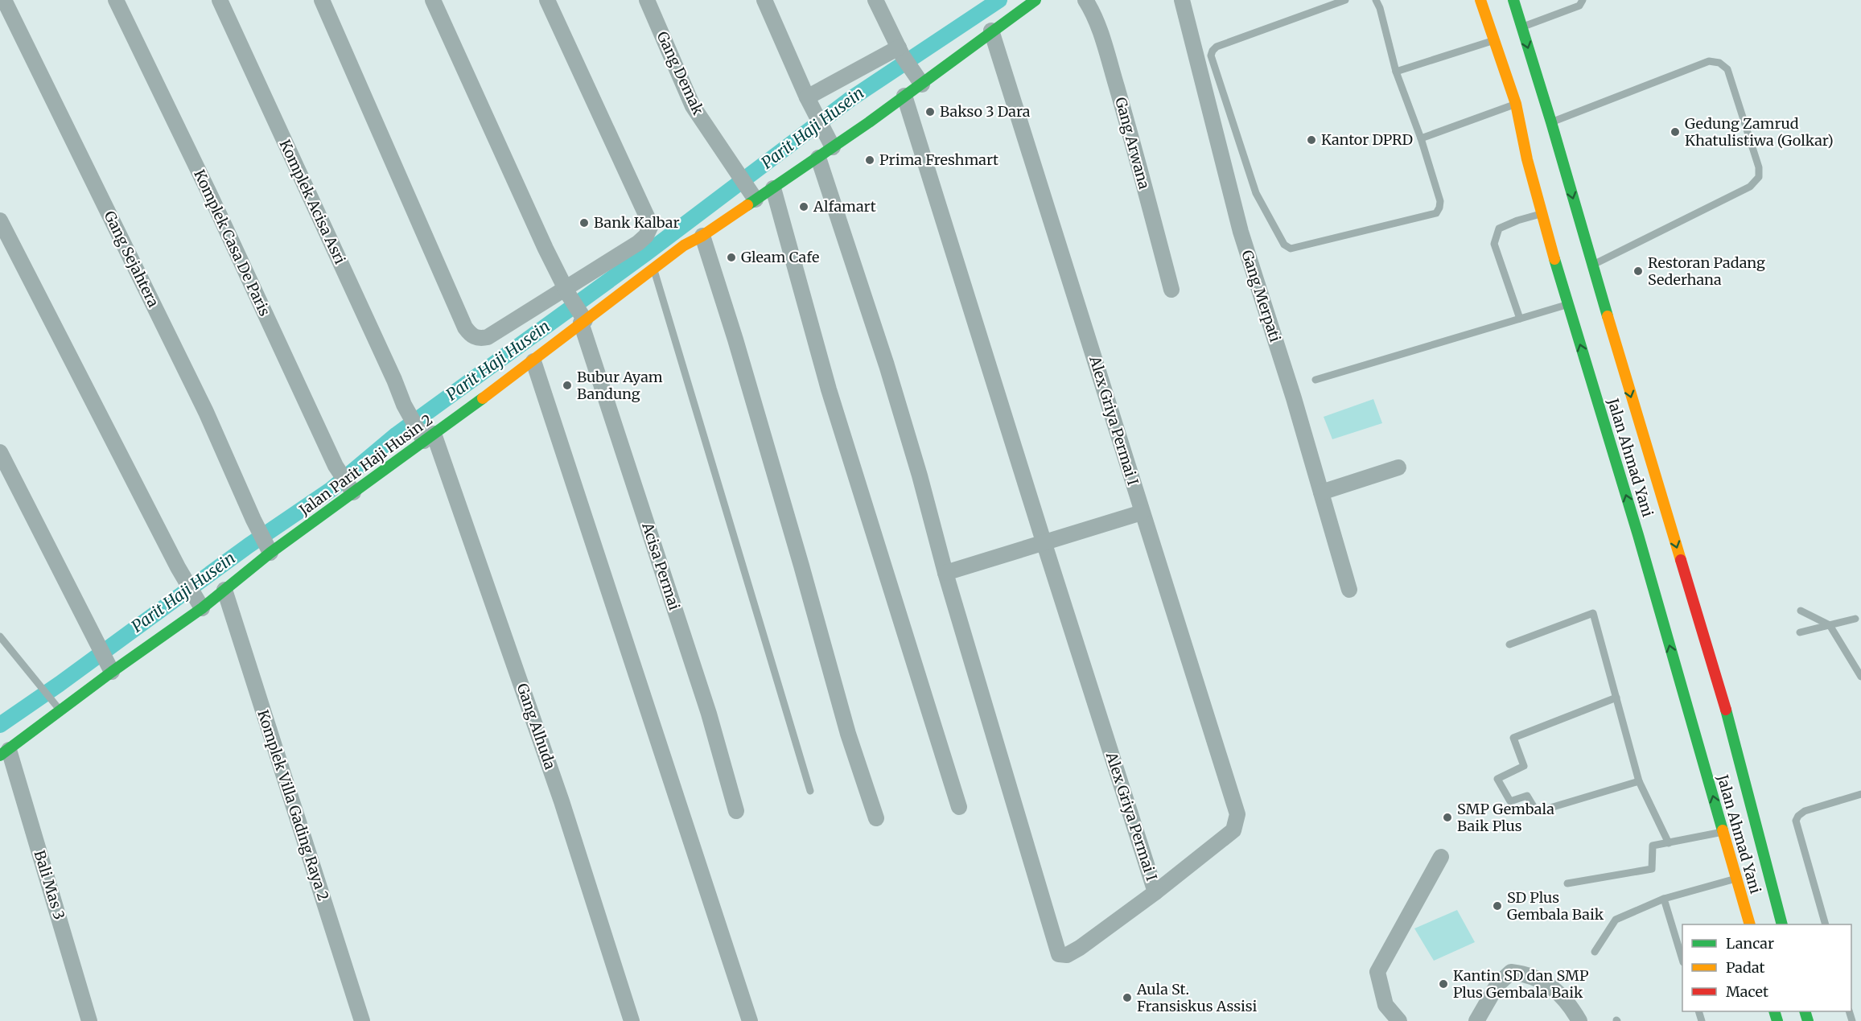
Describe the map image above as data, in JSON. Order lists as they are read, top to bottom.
{
  "streets": {
    "main road": ["Jalan Ahmad Yani", "Jalan Parit Haji Husin 2"],
    "street": [
      "Gang Demak",
      "Gang Arwana",
      "Komplek Acisa Asri",
      "Komplek Casa De Paris",
      "Gang Sejahtera",
      "Gang Merpati",
      "Alex Griya Permai I",
      "Acisa Permai",
      "Gang Alhuda",
      "Komplek Villa Gading Raya 2",
      "Bali Mas 3"
    ]
  },
  "crossings": [
    ["Gang Demak", "Jalan Parit Haji Husin 2"],
    ["Komplek Acisa Asri", "Jalan Parit Haji Husin 2"],
    ["Komplek Acisa Asri", "Gang Alhuda"],
    ["Komplek Casa De Paris", "Jalan Parit Haji Husin 2"],
    ["Gang Sejahtera", "Jalan Parit Haji Husin 2"],
    ["Alex Griya Permai I", "Jalan Parit Haji Husin 2"],
    ["Jalan Parit Haji Husin 2", "Acisa Permai"],
    ["Jalan Parit Haji Husin 2", "Gang Alhuda"],
    ["Jalan Parit Haji Husin 2", "Komplek Villa Gading Raya 2"],
    ["Jalan Parit Haji Husin 2", "Bali Mas 3"]
  ],
  "water": ["Parit Haji Husein"],
  "places": [
    "Bakso 3 Dara",
    "Gedung Zamrud Khatulistiwa (Golkar)",
    "Kantor DPRD",
    "Prima Freshmart",
    "Alfamart",
    "Bank Kalbar",
    "Gleam Cafe",
    "Restoran Padang Sederhana",
    "Bubur Ayam Bandung",
    "SMP Gembala Baik Plus",
    "SD Plus Gembala Baik",
    "Kantin SD dan SMP Plus Gembala Baik",
    "Aula St. Fransiskus Assisi"
  ],
  "legend": ["Lancar", "Padat", "Macet"]
}
